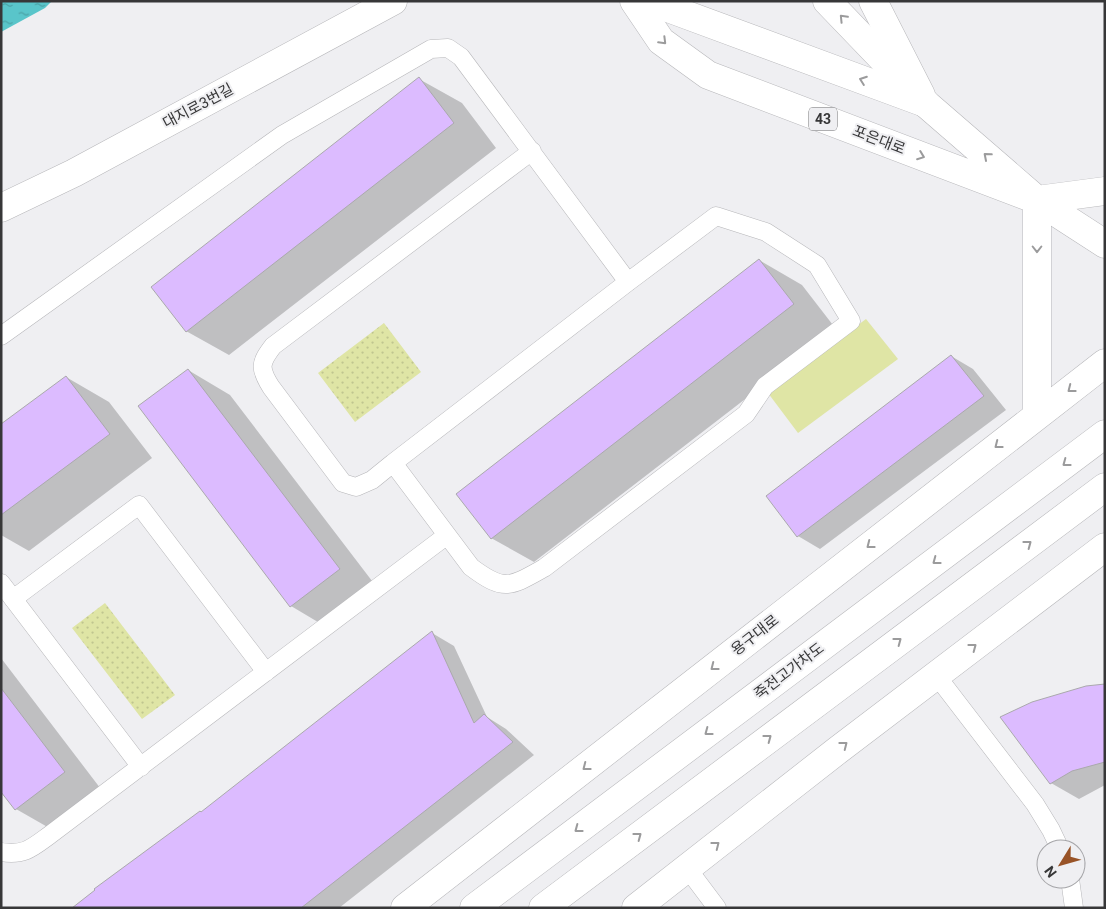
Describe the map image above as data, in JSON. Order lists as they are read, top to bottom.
{
  "streets": {
    "main road": [
      "대지로3번길",
      "43",
      "포은대로",
      "용구대로",
      "죽전고가차도"
    ]
  },
  "north": "bottom left"
}
